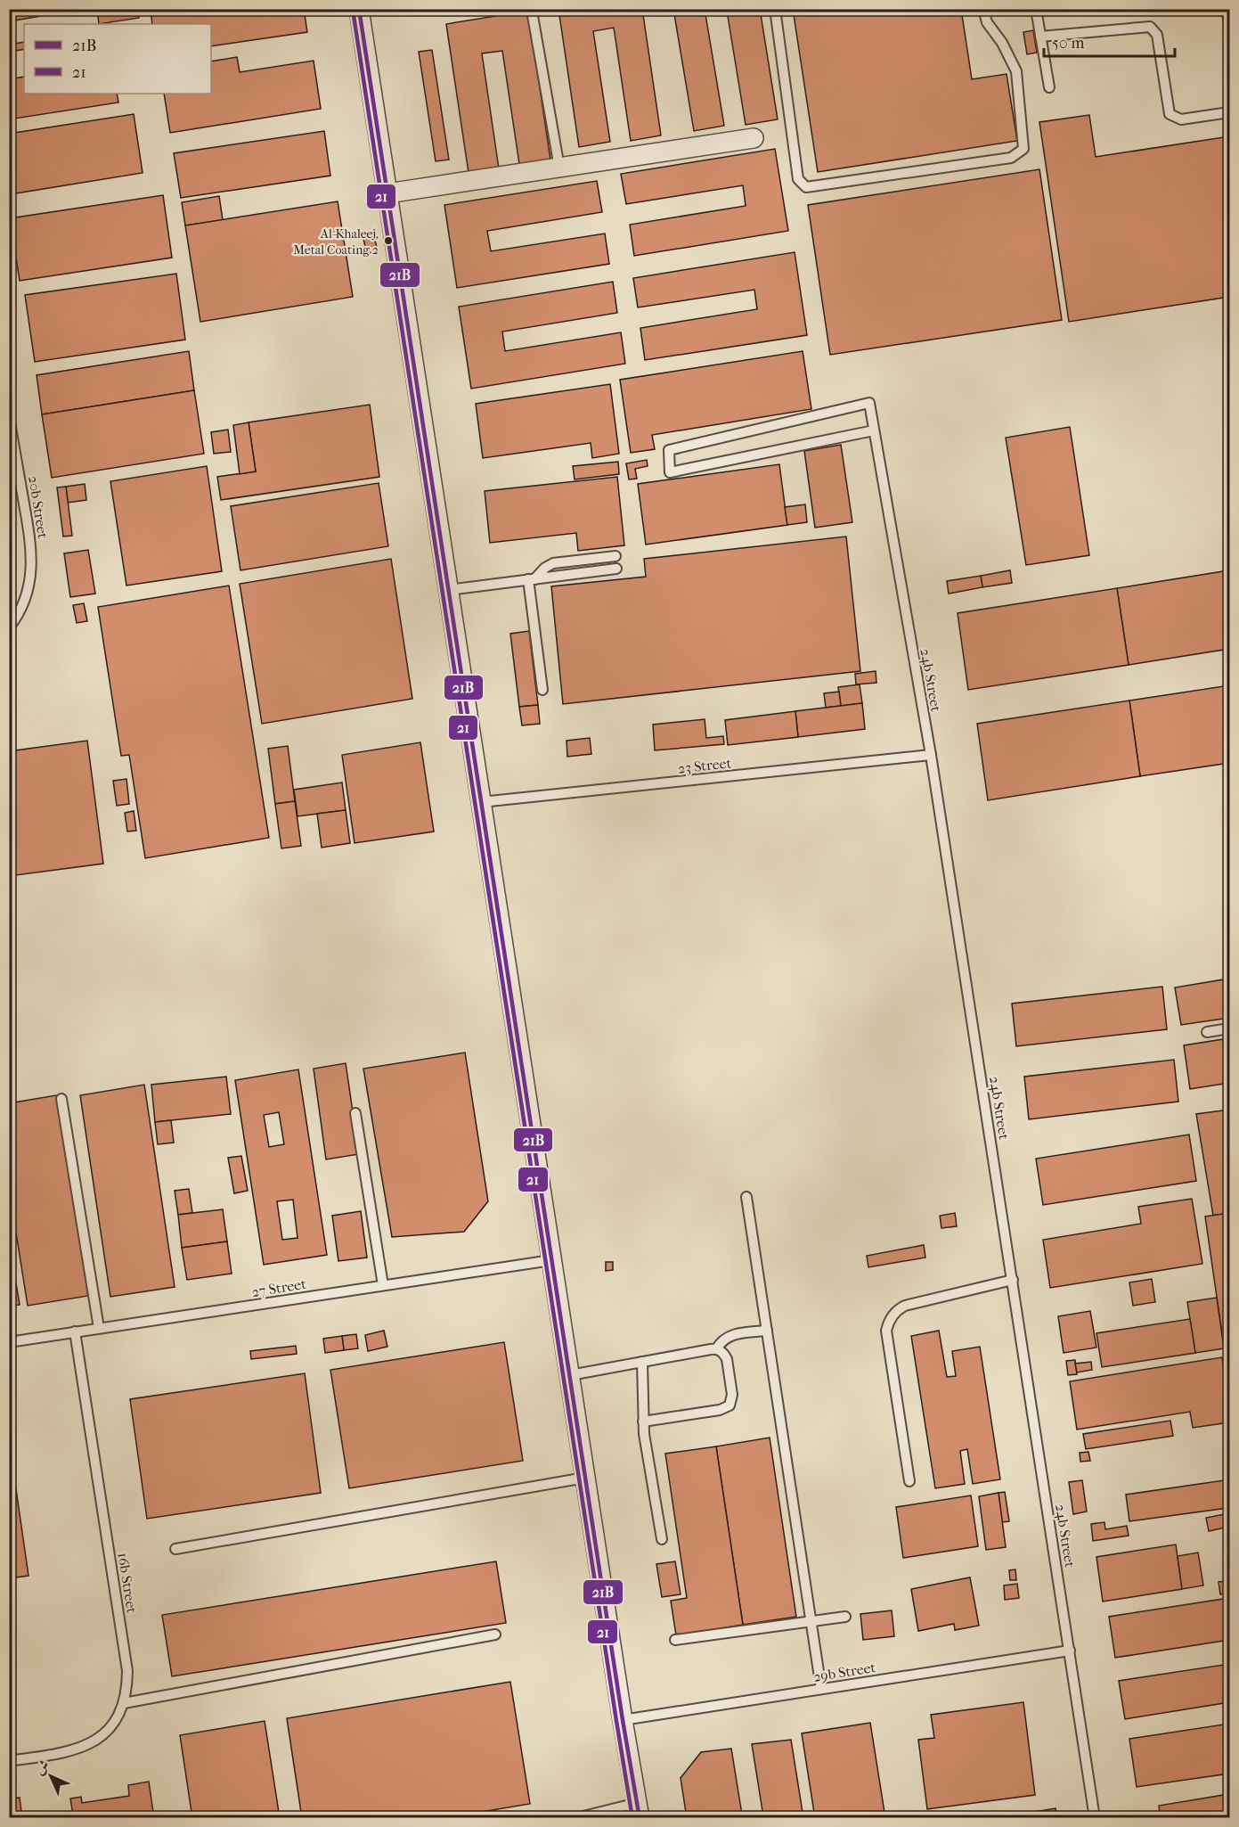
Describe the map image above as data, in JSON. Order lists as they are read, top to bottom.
{
  "streets": {
    "lane": [
      "20b Street",
      "24b Street",
      "23 Street",
      "27 Street",
      "16b Street",
      "29b Street"
    ]
  },
  "crossings": [
    ["24b Street", "23 Street"],
    ["24b Street", "29b Street"],
    ["27 Street", "16b Street"]
  ],
  "places": ["Al-Khaleej, Metal Coating 2"],
  "lines": ["transit line 21B", "transit line 21"],
  "legend": ["21B", "21"],
  "scale_bar": "50 m",
  "north": "top left"
}
